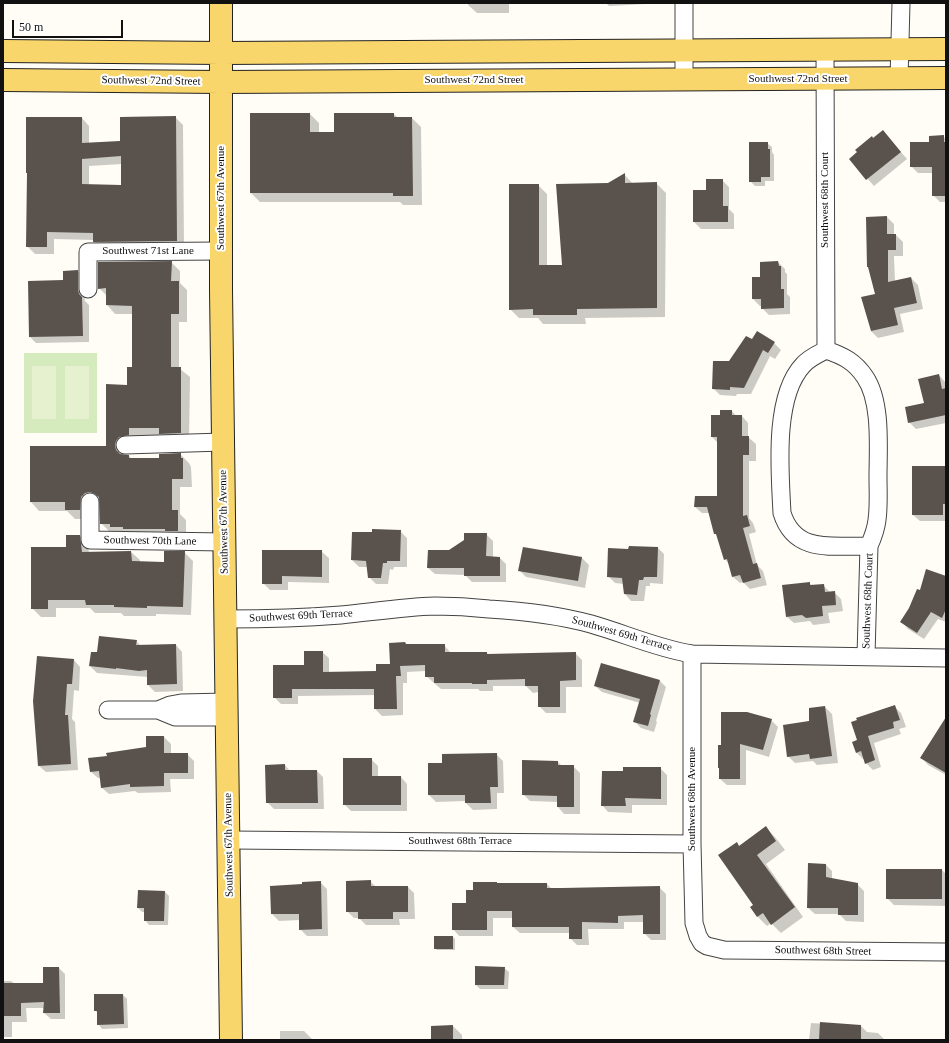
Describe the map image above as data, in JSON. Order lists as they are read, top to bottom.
{
  "streets": {
    "main road": ["Southwest 72nd Street", "Southwest 67th Avenue"],
    "street": [
      "Southwest 68th Court",
      "Southwest 71st Lane",
      "Southwest 70th Lane",
      "Southwest 69th Terrace",
      "Southwest 68th Avenue",
      "Southwest 68th Terrace",
      "Southwest 68th Street"
    ]
  },
  "crossings": [
    ["Southwest 72nd Street", "Southwest 67th Avenue"],
    ["Southwest 72nd Street", "Southwest 68th Court"],
    ["Southwest 67th Avenue", "Southwest 71st Lane"],
    ["Southwest 67th Avenue", "Southwest 70th Lane"],
    ["Southwest 67th Avenue", "Southwest 69th Terrace"],
    ["Southwest 67th Avenue", "Southwest 68th Terrace"],
    ["Southwest 68th Court", "Southwest 69th Terrace"],
    ["Southwest 69th Terrace", "Southwest 68th Avenue"],
    ["Southwest 68th Avenue", "Southwest 68th Terrace"],
    ["Southwest 68th Avenue", "Southwest 68th Street"]
  ],
  "scale_bar": "50 m"
}
